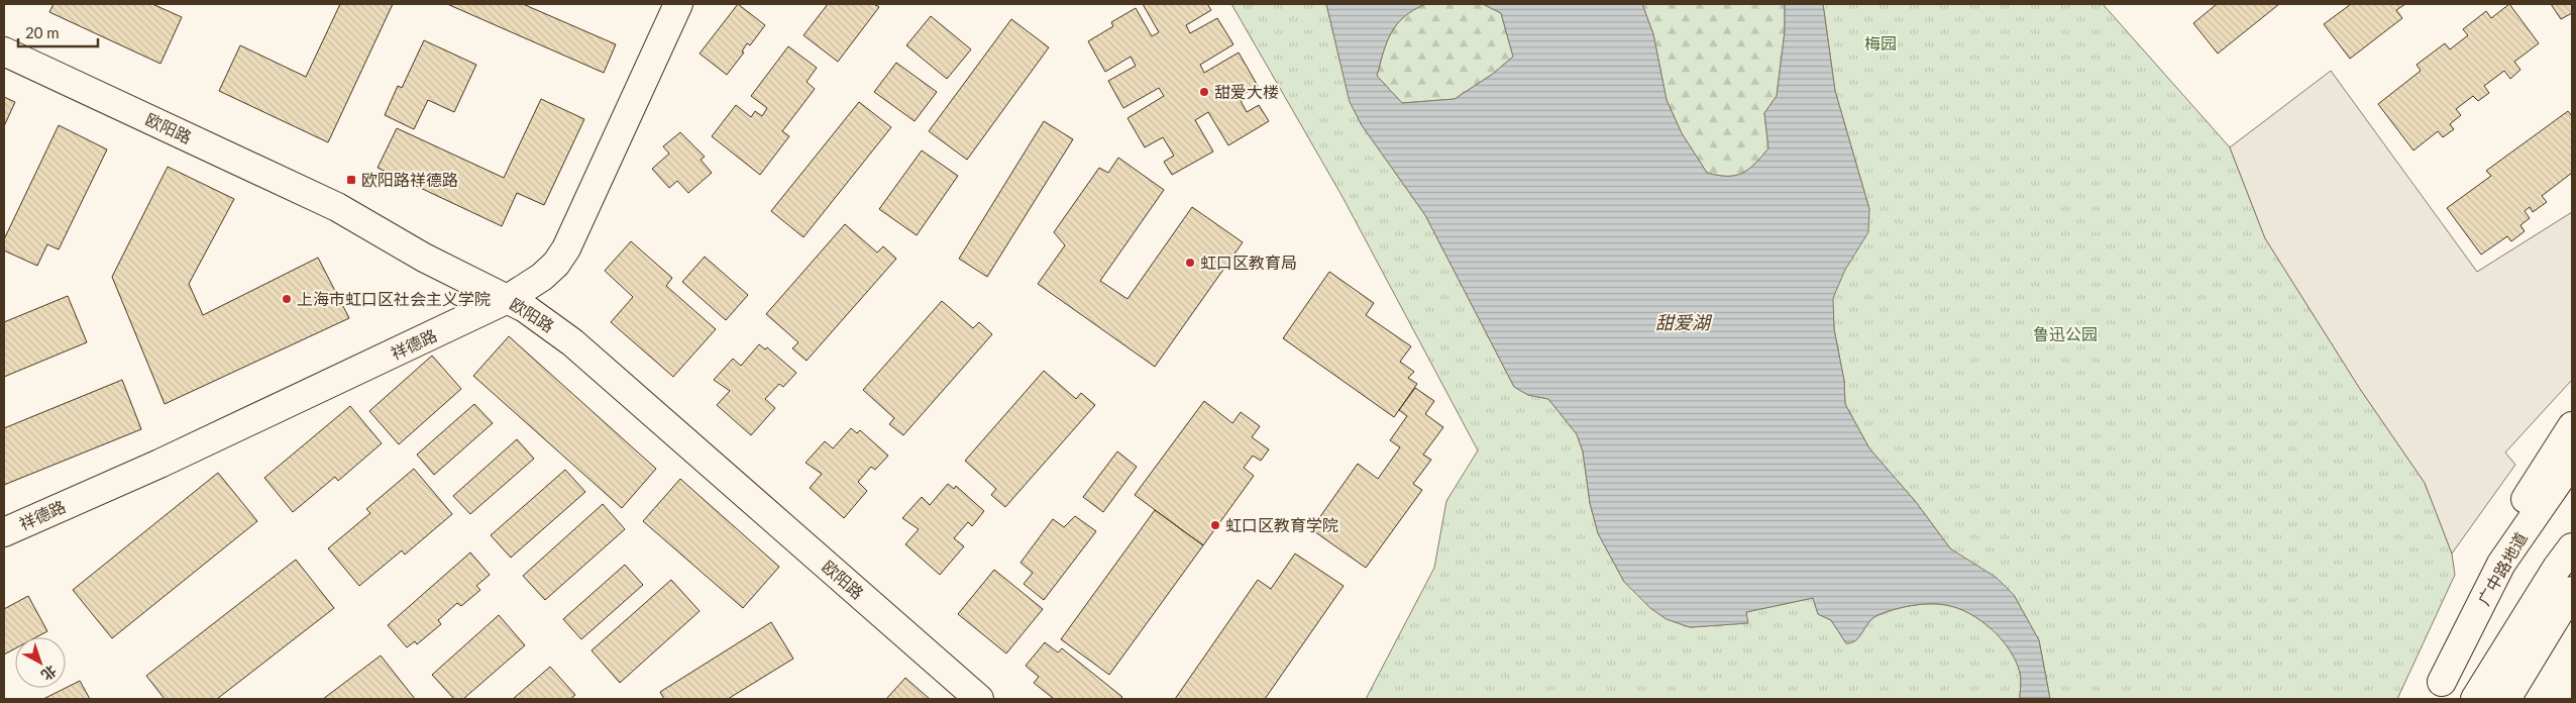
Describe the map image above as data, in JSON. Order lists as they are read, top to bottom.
{
  "streets": {
    "street": ["欧阳路", "祥德路", "广中路地道"]
  },
  "crossings": [
    ["欧阳路", "祥德路"]
  ],
  "water": ["甜爱湖"],
  "parks": ["梅园", "鲁迅公园"],
  "places": {
    "other": [
      "甜爱大楼",
      "虹口区教育局",
      "上海市虹口区社会主义学院",
      "虹口区教育学院"
    ],
    "transit": ["欧阳路祥德路"]
  },
  "scale_bar": "20 m",
  "north": "bottom right"
}
